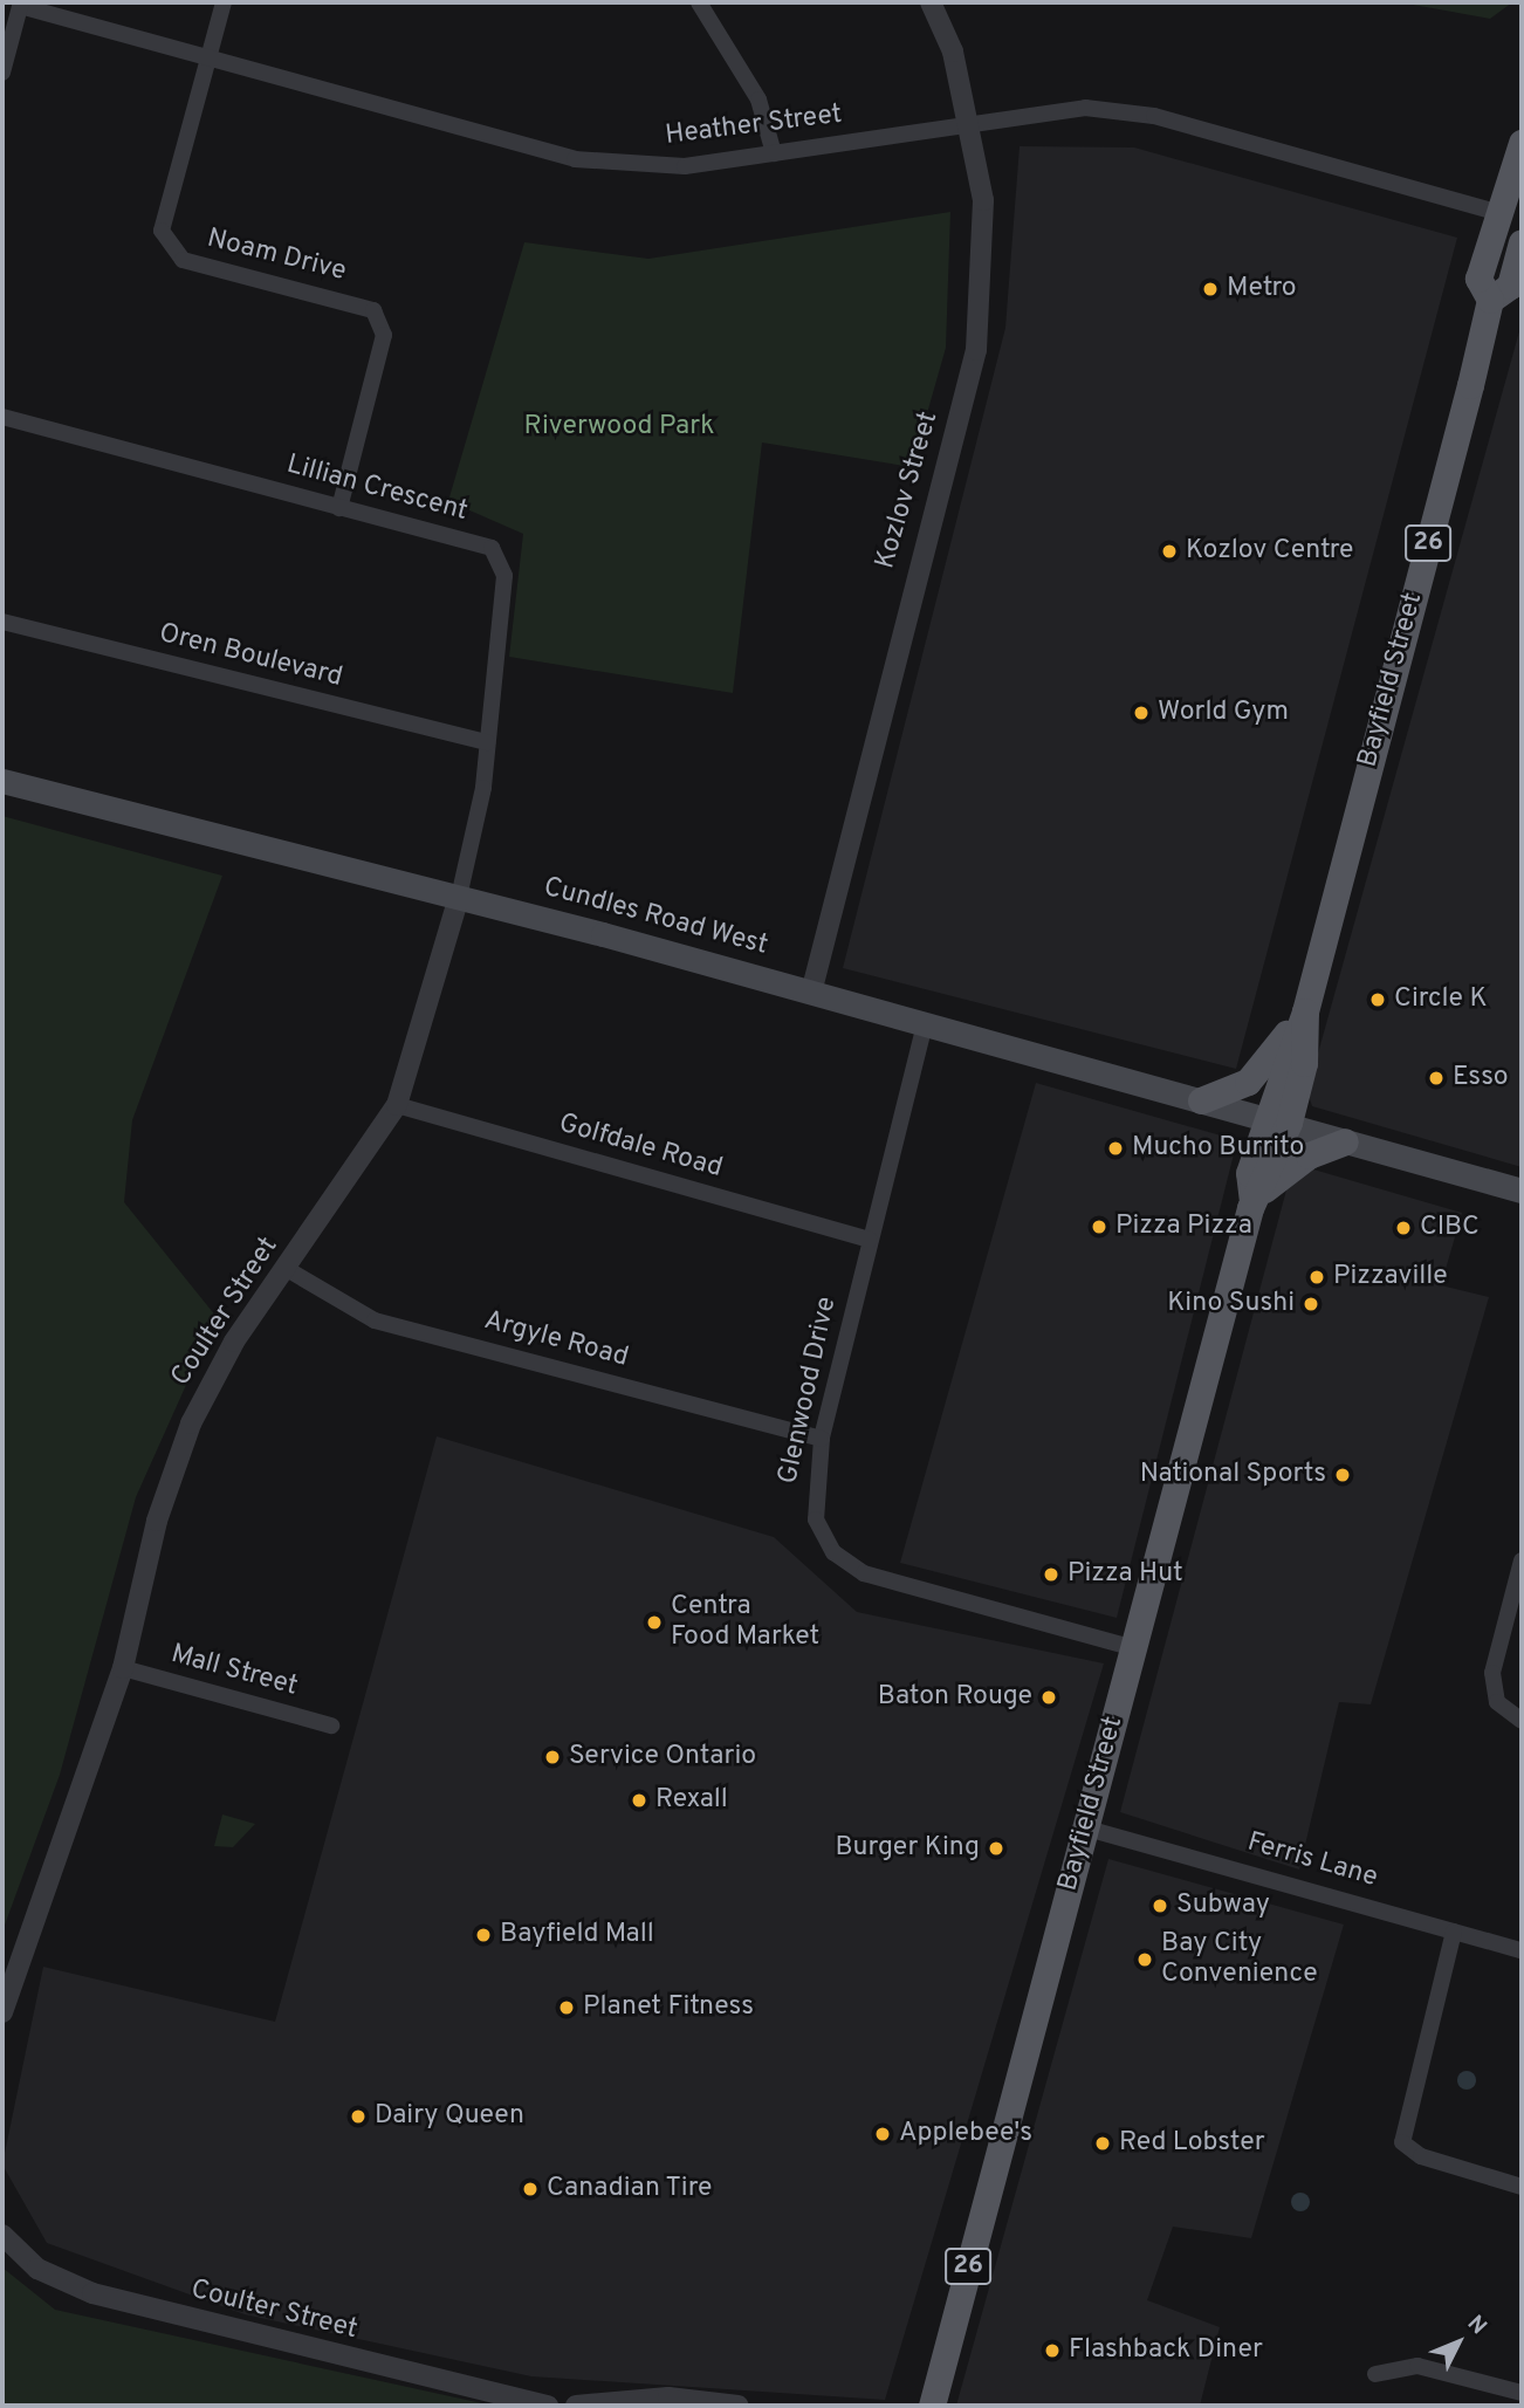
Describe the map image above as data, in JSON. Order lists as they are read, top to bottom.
{
  "streets": {
    "main road": ["26", "Bayfield Street", "Cundles Road West"],
    "street": [
      "Heather Street",
      "Noam Drive",
      "Lillian Crescent",
      "Kozlov Street",
      "Oren Boulevard",
      "Golfdale Road",
      "Coulter Street",
      "Argyle Road",
      "Glenwood Drive",
      "Mall Street",
      "Ferris Lane"
    ]
  },
  "crossings": [
    ["Heather Street", "Noam Drive"],
    ["Heather Street", "Kozlov Street"],
    ["Heather Street", "Bayfield Street"],
    ["Noam Drive", "Lillian Crescent"],
    ["Lillian Crescent", "Oren Boulevard"],
    ["Lillian Crescent", "Cundles Road West"],
    ["Lillian Crescent", "Coulter Street"],
    ["Kozlov Street", "Cundles Road West"],
    ["Bayfield Street", "Cundles Road West"],
    ["Bayfield Street", "Glenwood Drive"],
    ["Bayfield Street", "Ferris Lane"],
    ["Cundles Road West", "Coulter Street"],
    ["Cundles Road West", "Glenwood Drive"],
    ["Golfdale Road", "Coulter Street"],
    ["Golfdale Road", "Glenwood Drive"],
    ["Coulter Street", "Argyle Road"],
    ["Coulter Street", "Mall Street"],
    ["Argyle Road", "Glenwood Drive"]
  ],
  "parks": ["Riverwood Park"],
  "places": [
    "Metro",
    "Kozlov Centre",
    "World Gym",
    "Circle K",
    "Esso",
    "Mucho Burrito",
    "Pizza Pizza",
    "CIBC",
    "Pizzaville",
    "Kino Sushi",
    "National Sports",
    "Pizza Hut",
    "Centra Food Market",
    "Baton Rouge",
    "Service Ontario",
    "Rexall",
    "Burger King",
    "Subway",
    "Bayfield Mall",
    "Bay City Convenience",
    "Planet Fitness",
    "Dairy Queen",
    "Applebee's",
    "Red Lobster",
    "Canadian Tire",
    "Flashback Diner"
  ],
  "north": "top right"
}
